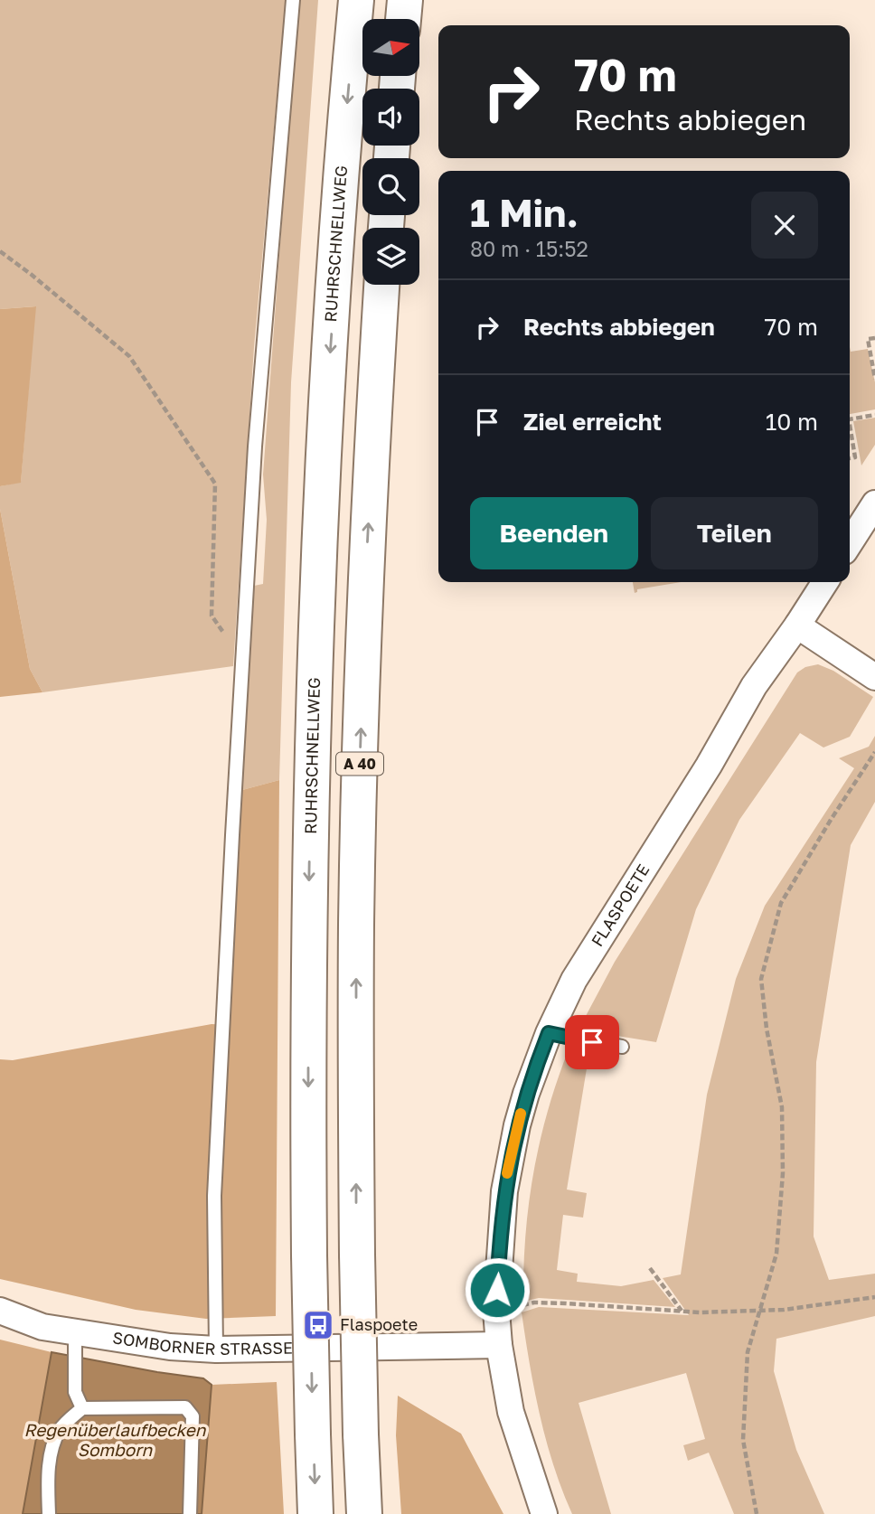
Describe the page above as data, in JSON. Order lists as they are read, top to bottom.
{
  "streets": {
    "highway": ["RUHRSCHNELLWEG", "A 40"],
    "street": ["FLASPOETE", "SOMBORNER STRASSE"]
  },
  "crossings": [
    ["FLASPOETE", "SOMBORNER STRASSE"]
  ],
  "water": ["Regenüberlaufbecken Somborn"],
  "places": {
    "bus stop": ["Flaspoete"]
  },
  "north": "right",
  "page": {
    "turn": ["70 m", "Rechts abbiegen"],
    "heading": ["1 Min.", "80 m · 15:52"],
    "list": [
      {
        "name": "Rechts abbiegen",
        "value": "70 m"
      },
      {
        "name": "Ziel erreicht",
        "value": "10 m"
      }
    ],
    "buttons": ["Beenden", "Teilen"]
  }
}
